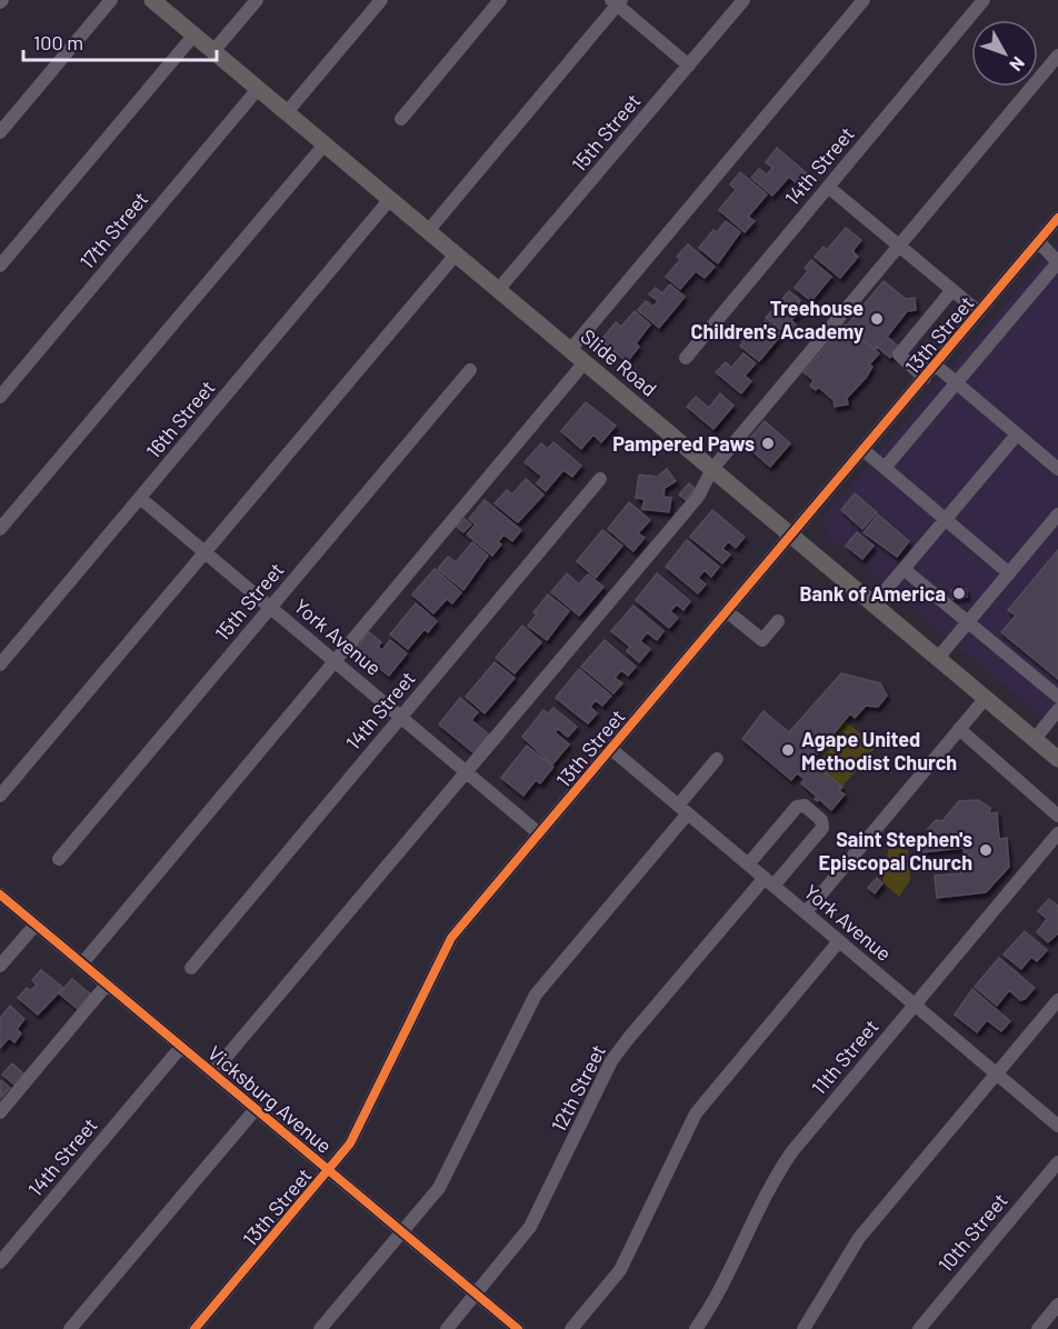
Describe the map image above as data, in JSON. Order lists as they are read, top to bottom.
{
  "streets": {
    "main road": ["Slide Road"],
    "street": [
      "15th Street",
      "14th Street",
      "17th Street",
      "13th Street",
      "16th Street",
      "York Avenue",
      "11th Street",
      "12th Street",
      "Vicksburg Avenue",
      "10th Street"
    ]
  },
  "crossings": [
    ["15th Street", "Slide Road"],
    ["15th Street", "York Avenue"],
    ["14th Street", "York Avenue"],
    ["14th Street", "Vicksburg Avenue"],
    ["17th Street", "Slide Road"],
    ["13th Street", "Slide Road"],
    ["13th Street", "York Avenue"],
    ["13th Street", "Vicksburg Avenue"],
    ["Slide Road", "16th Street"],
    ["16th Street", "York Avenue"],
    ["York Avenue", "11th Street"],
    ["York Avenue", "12th Street"],
    ["12th Street", "Vicksburg Avenue"]
  ],
  "places": [
    "Treehouse Children's Academy",
    "Pampered Paws",
    "Bank of America",
    "Agape United Methodist Church",
    "Saint Stephen's Episcopal Church"
  ],
  "scale_bar": "100 m",
  "north": "bottom right"
}
